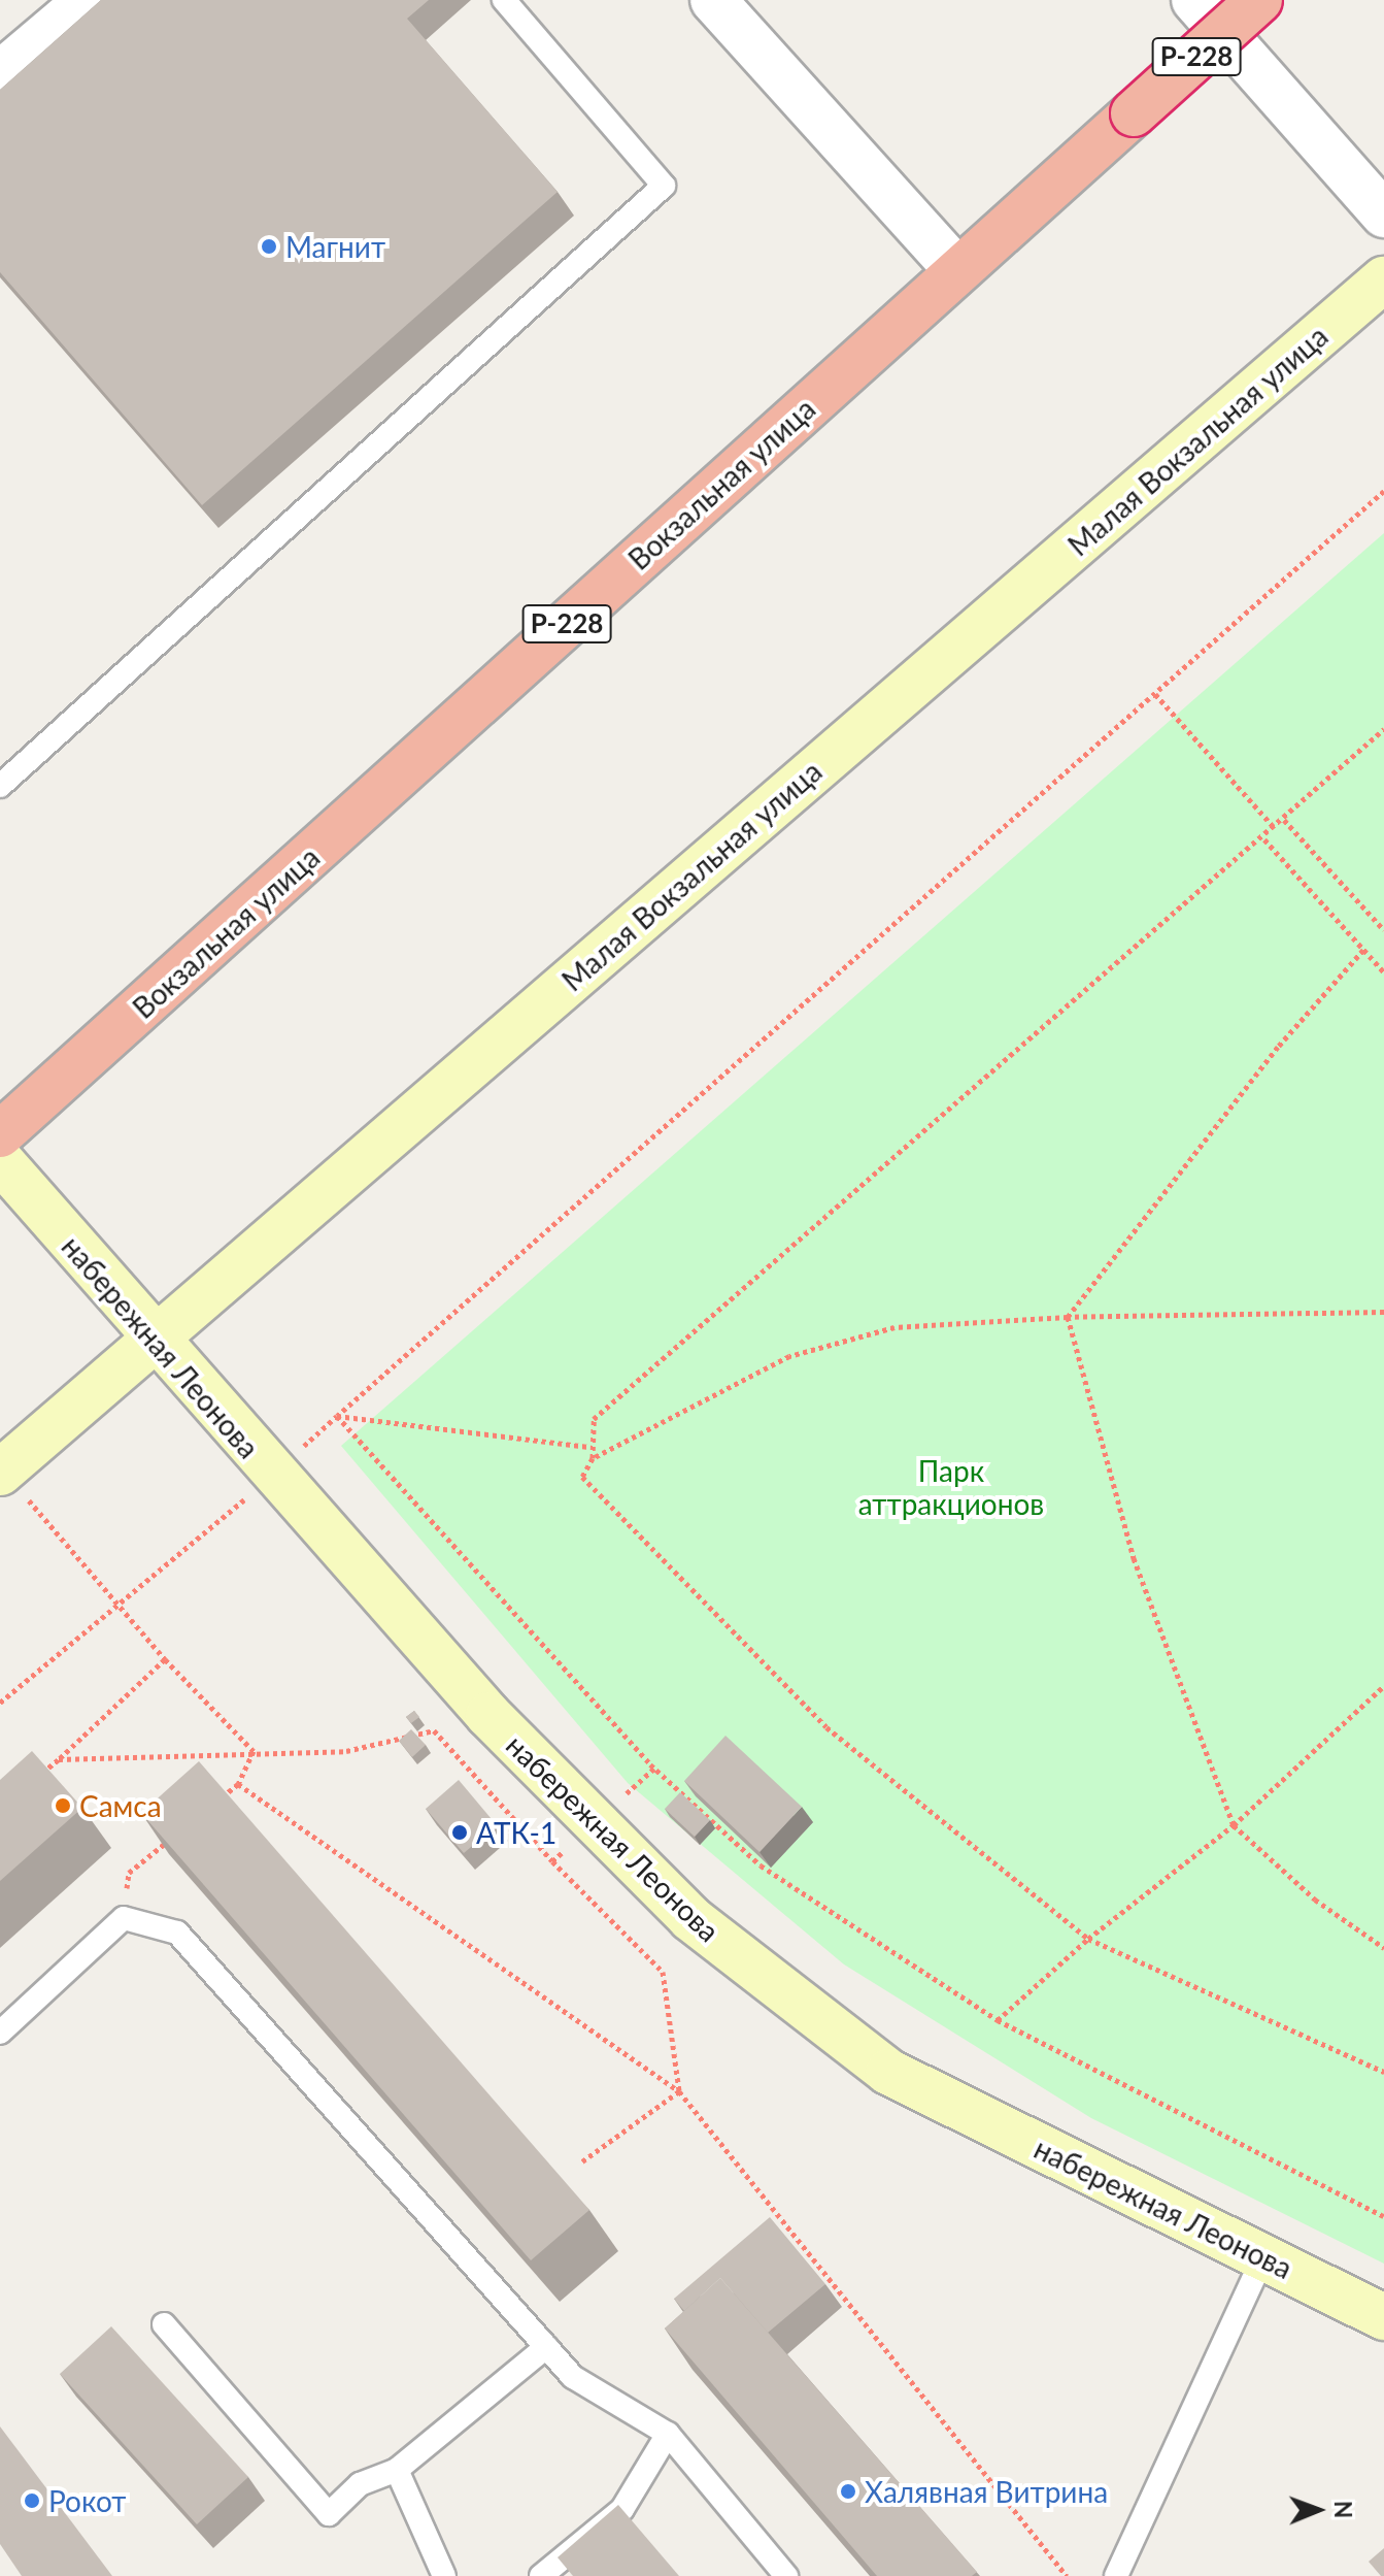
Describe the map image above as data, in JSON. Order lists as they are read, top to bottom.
{
  "streets": {
    "highway": ["Р-228", "Вокзальная улица"],
    "main road": ["Малая Вокзальная улица", "набережная Леонова"]
  },
  "crossings": [
    ["Малая Вокзальная улица", "набережная Леонова"]
  ],
  "parks": ["Парк аттракционов"],
  "places": [
    "Магнит",
    "Самса",
    "АТК-1",
    "Халявная Витрина",
    "Рокот"
  ],
  "north": "right"
}
